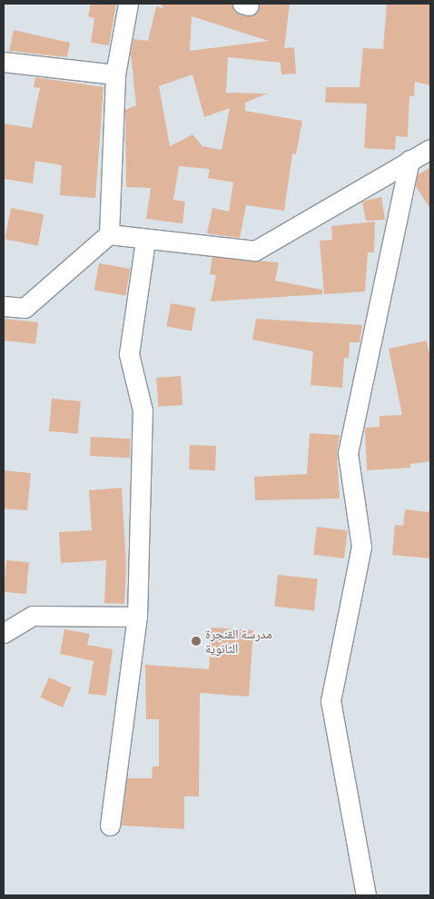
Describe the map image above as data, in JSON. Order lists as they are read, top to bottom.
{
  "places": ["مدرسة القنجرة الثانوية"]
}
